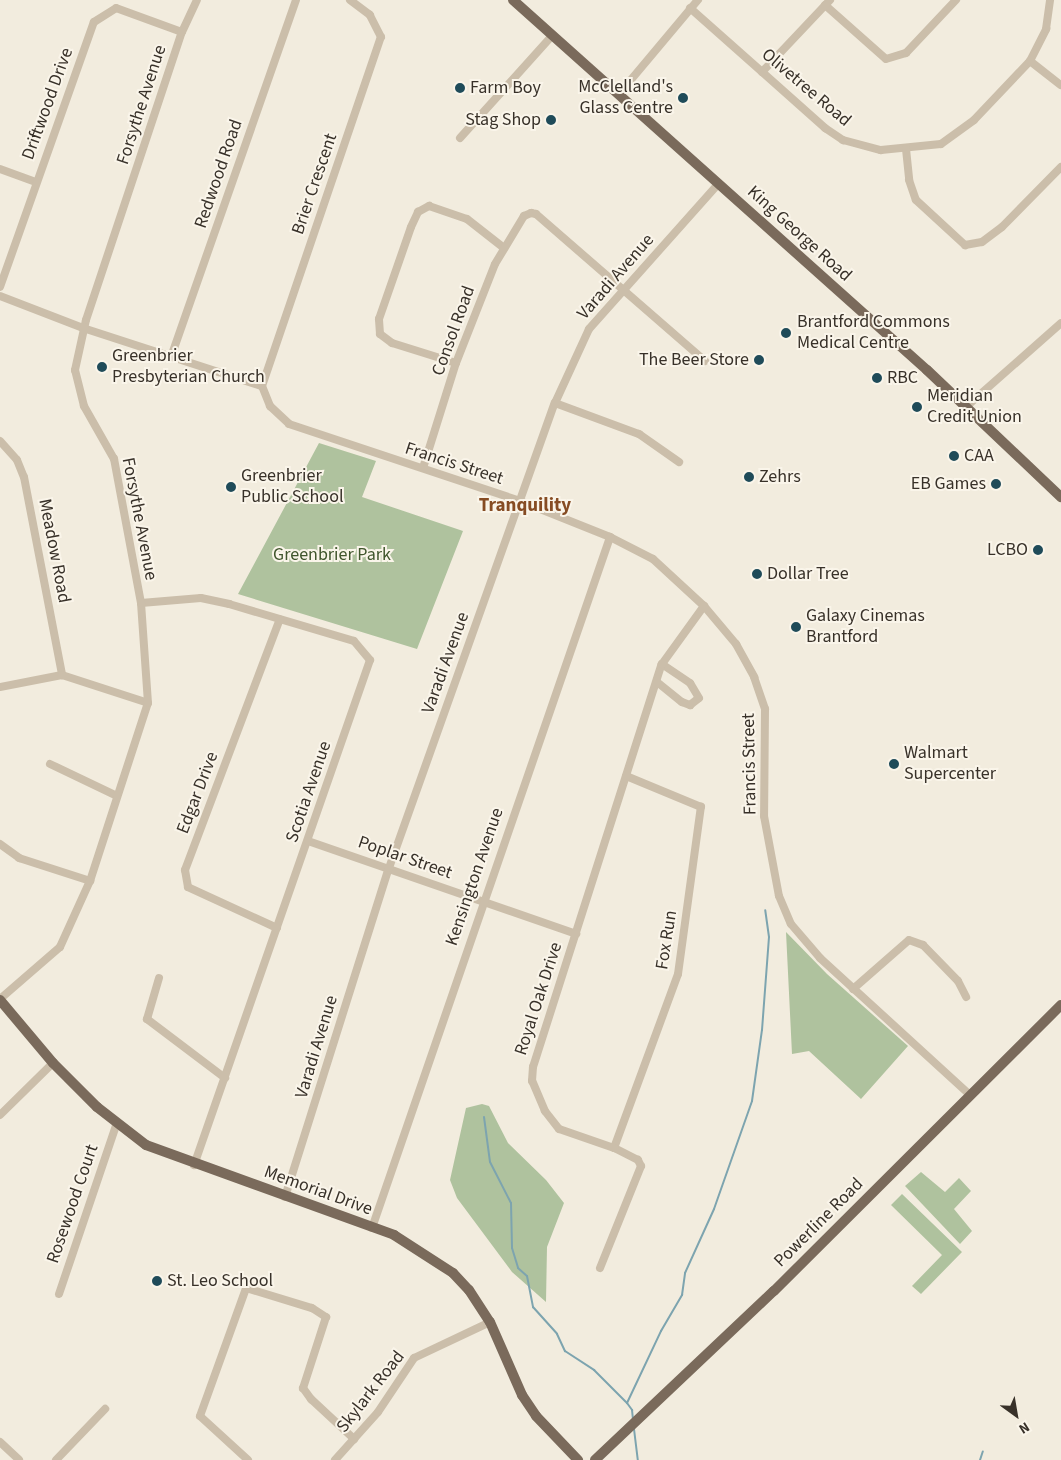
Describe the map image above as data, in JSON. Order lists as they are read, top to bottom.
{
  "streets": {
    "main road": ["King George Road", "Memorial Drive", "Powerline Road"],
    "street": [
      "Olivetree Road",
      "Driftwood Drive",
      "Forsythe Avenue",
      "Redwood Road",
      "Brier Crescent",
      "Varadi Avenue",
      "Consol Road",
      "Francis Street",
      "Meadow Road",
      "Scotia Avenue",
      "Edgar Drive",
      "Poplar Street",
      "Kensington Avenue",
      "Fox Run",
      "Royal Oak Drive",
      "Rosewood Court",
      "Skylark Road"
    ]
  },
  "crossings": [
    ["Driftwood Drive", "Forsythe Avenue"],
    ["Forsythe Avenue", "Scotia Avenue"],
    ["Forsythe Avenue", "Memorial Drive"],
    ["Brier Crescent", "Francis Street"],
    ["King George Road", "Varadi Avenue"],
    ["Varadi Avenue", "Consol Road"],
    ["Varadi Avenue", "Francis Street"],
    ["Varadi Avenue", "Poplar Street"],
    ["Varadi Avenue", "Memorial Drive"],
    ["Consol Road", "Francis Street"],
    ["Francis Street", "Kensington Avenue"],
    ["Francis Street", "Royal Oak Drive"],
    ["Francis Street", "Powerline Road"],
    ["Scotia Avenue", "Edgar Drive"],
    ["Scotia Avenue", "Poplar Street"],
    ["Scotia Avenue", "Memorial Drive"],
    ["Poplar Street", "Kensington Avenue"],
    ["Poplar Street", "Royal Oak Drive"],
    ["Kensington Avenue", "Memorial Drive"],
    ["Fox Run", "Royal Oak Drive"],
    ["Memorial Drive", "Rosewood Court"],
    ["Memorial Drive", "Skylark Road"]
  ],
  "districts": ["Tranquility"],
  "parks": ["Greenbrier Park"],
  "places": [
    "Farm Boy",
    "McClelland's Glass Centre",
    "Stag Shop",
    "Brantford Commons Medical Centre",
    "The Beer Store",
    "Greenbrier Presbyterian Church",
    "RBC",
    "Meridian Credit Union",
    "CAA",
    "Zehrs",
    "EB Games",
    "Greenbrier Public School",
    "LCBO",
    "Dollar Tree",
    "Galaxy Cinemas Brantford",
    "Walmart Supercenter",
    "St. Leo School"
  ],
  "north": "bottom right"
}
